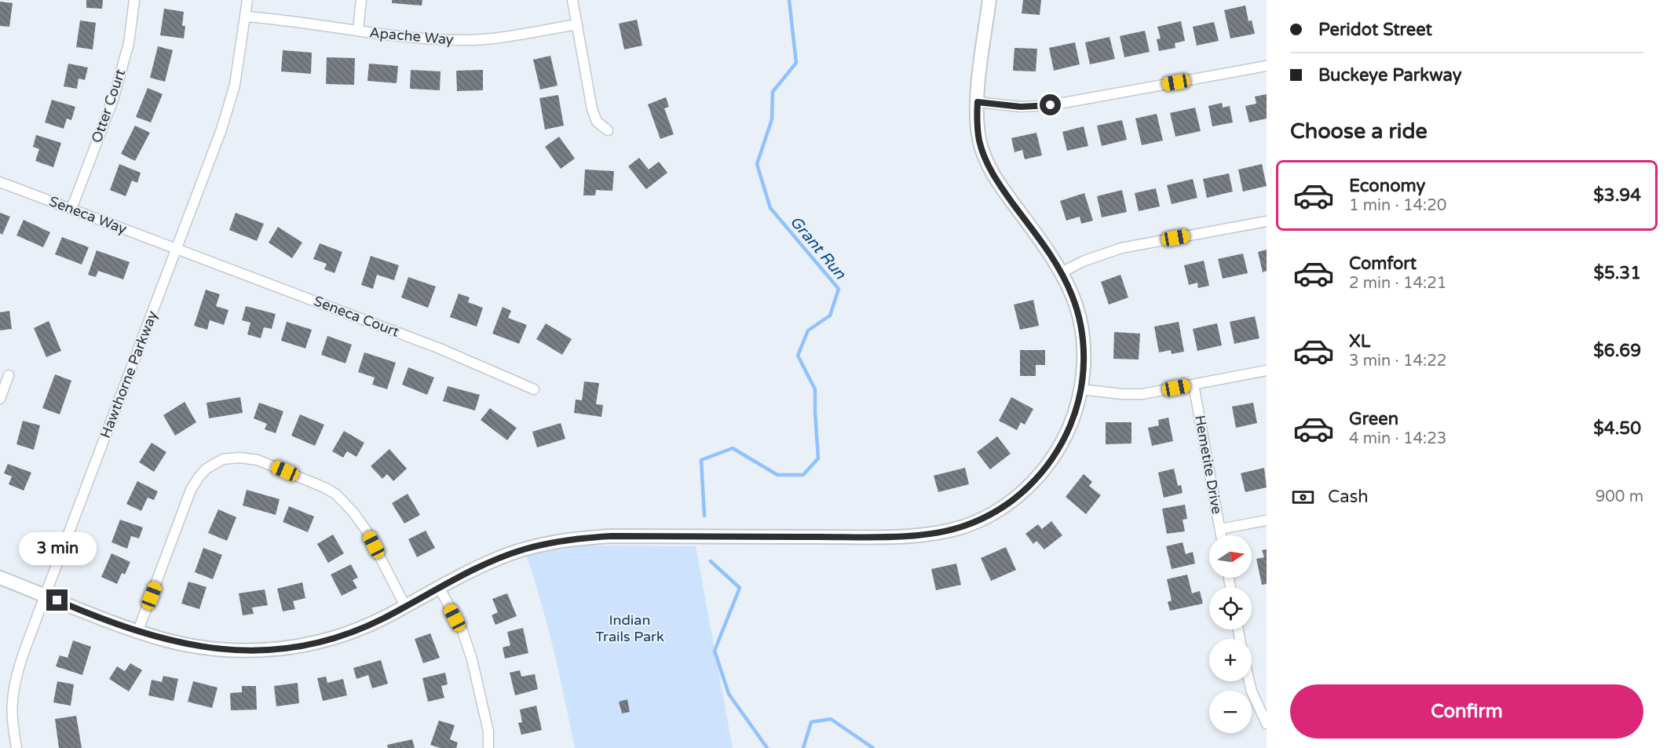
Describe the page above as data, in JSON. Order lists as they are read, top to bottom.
{
  "streets": {
    "street": [
      "Apache Way",
      "Otter Court",
      "Seneca Way",
      "Seneca Court",
      "Hawthorne Parkway",
      "Hemetite Drive"
    ]
  },
  "crossings": [
    ["Apache Way", "Hawthorne Parkway"],
    ["Otter Court", "Seneca Way"],
    ["Seneca Way", "Seneca Court"],
    ["Seneca Way", "Hawthorne Parkway"],
    ["Seneca Court", "Hawthorne Parkway"]
  ],
  "water": ["Grant Run"],
  "parks": ["Indian Trails Park"],
  "north": "right",
  "page": {
    "banner": ["Peridot Street", "Buckeye Parkway"],
    "heading": "Choose a ride",
    "list": [
      {
        "name": "Economy",
        "note": "1 min · 14:20",
        "value": "$3.94"
      },
      {
        "name": "Comfort",
        "note": "2 min · 14:21",
        "value": "$5.31"
      },
      {
        "name": "XL",
        "note": "3 min · 14:22",
        "value": "$6.69"
      },
      {
        "name": "Green",
        "note": "4 min · 14:23",
        "value": "$4.50"
      }
    ],
    "pay": ["Cash", "900 m"],
    "bubble": "3 min",
    "map_buttons": ["+", "−"],
    "buttons": "Confirm"
  }
}
